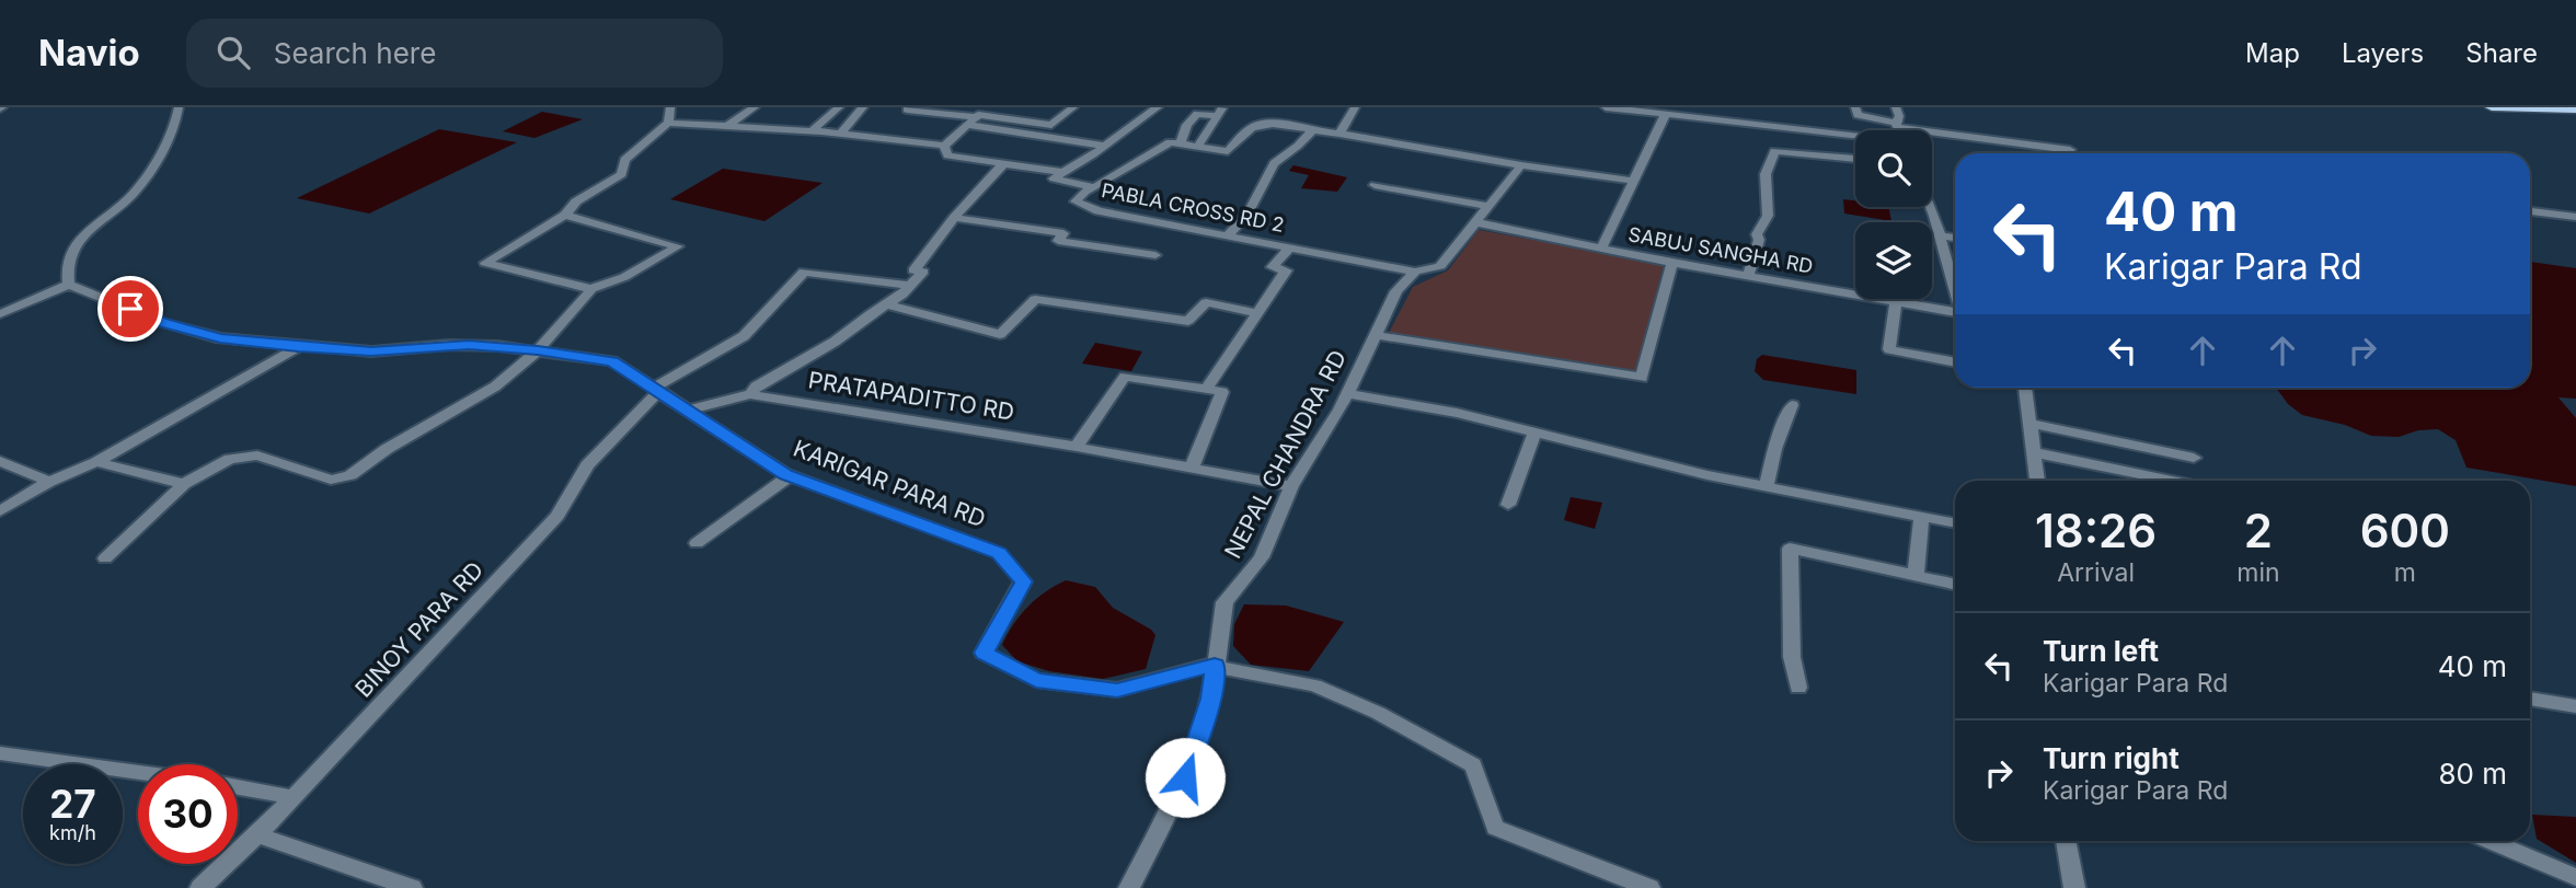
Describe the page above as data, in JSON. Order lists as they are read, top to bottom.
{
  "streets": {
    "street": [
      "PABLA CROSS RD 2",
      "SABUJ SANGHA RD",
      "PRATAPADITTO RD",
      "NEPAL CHANDRA RD",
      "KARIGAR PARA RD",
      "BINOY PARA RD"
    ]
  },
  "crossings": [
    ["PABLA CROSS RD 2", "NEPAL CHANDRA RD"],
    ["PRATAPADITTO RD", "NEPAL CHANDRA RD"],
    ["PRATAPADITTO RD", "KARIGAR PARA RD"],
    ["NEPAL CHANDRA RD", "KARIGAR PARA RD"]
  ],
  "page": {
    "header": "Navio",
    "search": "Search here",
    "nav": ["Map", "Layers", "Share"],
    "turn": ["40 m", "Karigar Para Rd"],
    "eta": [
      "18:26",
      "Arrival",
      "2",
      "min",
      "600",
      "m"
    ],
    "list": [
      {
        "name": "Turn left",
        "note": "Karigar Para Rd",
        "value": "40 m"
      },
      {
        "name": "Turn right",
        "note": "Karigar Para Rd",
        "value": "80 m"
      }
    ],
    "speed": "27 km/h",
    "limit": "30"
  }
}
